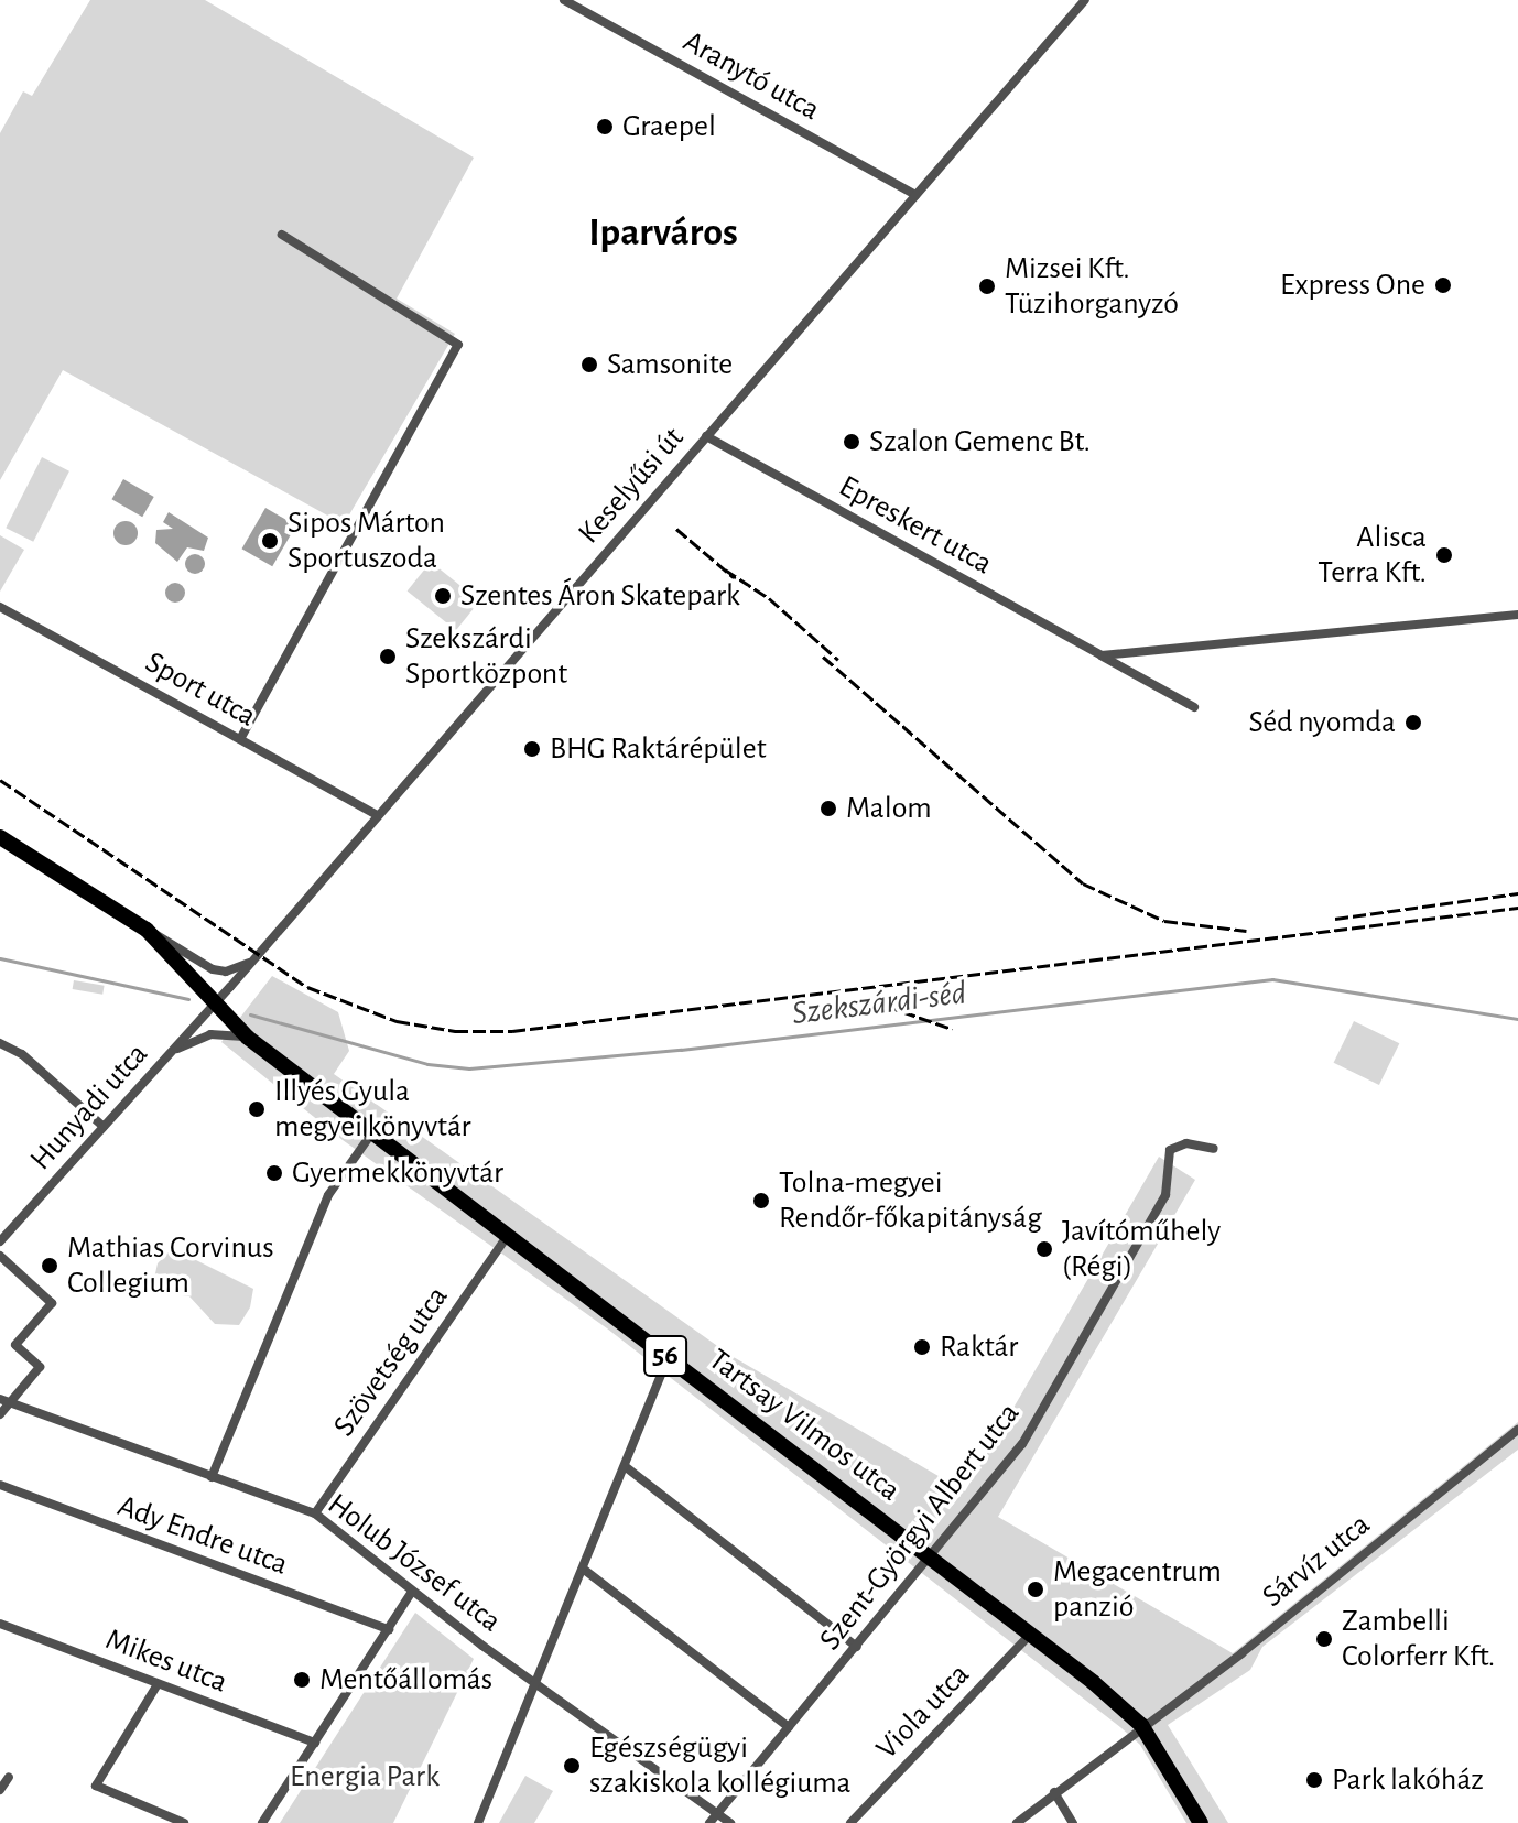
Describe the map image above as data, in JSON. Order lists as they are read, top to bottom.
{
  "streets": {
    "main road": ["56", "Tartsay Vilmos utca"],
    "street": [
      "Aranytó utca",
      "Keselyűsi út",
      "Epreskert utca",
      "Sport utca",
      "Hunyadi utca",
      "Szövetség utca",
      "Szent-Györgyi Albert utca",
      "Ady Endre utca",
      "Sárvíz utca",
      "Holub József utca",
      "Mikes utca",
      "Viola utca"
    ]
  },
  "crossings": [
    ["Aranytó utca", "Keselyűsi út"],
    ["Keselyűsi út", "Epreskert utca"],
    ["Keselyűsi út", "Sport utca"],
    ["Keselyűsi út", "Hunyadi utca"],
    ["Keselyűsi út", "56"],
    ["Keselyűsi út", "Tartsay Vilmos utca"],
    ["Hunyadi utca", "56"],
    ["Hunyadi utca", "Tartsay Vilmos utca"],
    ["56", "Tartsay Vilmos utca"],
    ["Szövetség utca", "Tartsay Vilmos utca"],
    ["Szövetség utca", "Holub József utca"],
    ["Tartsay Vilmos utca", "Szent-Györgyi Albert utca"],
    ["Tartsay Vilmos utca", "Sárvíz utca"],
    ["Tartsay Vilmos utca", "Viola utca"],
    ["Szent-Györgyi Albert utca", "Holub József utca"]
  ],
  "districts": ["Iparváros"],
  "water": ["Szekszárdi-séd"],
  "parks": ["Energia Park"],
  "places": [
    "Graepel",
    "Express One",
    "Mizsei Kft. Tüzihorganyzó",
    "Samsonite",
    "Szalon Gemenc Bt.",
    "Sipos Márton Sportuszoda",
    "Alisca Terra Kft.",
    "Szentes Áron Skatepark",
    "Szekszárdi Sportközpont",
    "Séd nyomda",
    "BHG Raktárépület",
    "Malom",
    "Illyés Gyula megyei könyvtár",
    "Gyermekkönyvtár",
    "Tolna-megyei Rendőr-főkapitányság",
    "Javítóműhely (Régi)",
    "Mathias Corvinus Collegium",
    "Raktár",
    "Megacentrum panzió",
    "Zambelli Colorferr Kft.",
    "Mentőállomás",
    "Egészségügyi szakiskola kollégiuma",
    "Park lakóház"
  ]
}
